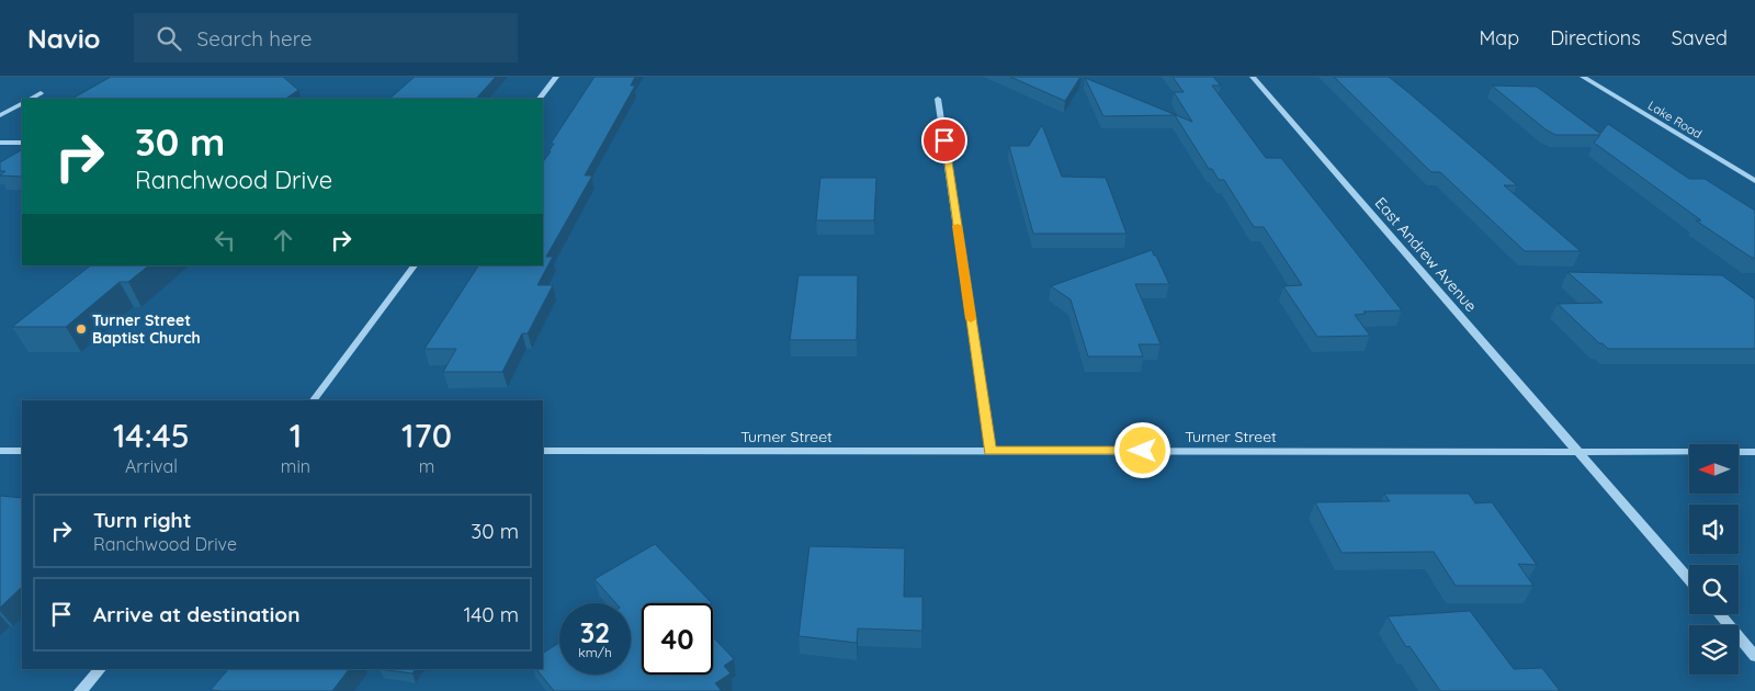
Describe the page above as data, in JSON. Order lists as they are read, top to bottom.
{
  "streets": {
    "street": ["Lake Road", "East Andrew Avenue", "Turner Street"]
  },
  "crossings": [
    ["East Andrew Avenue", "Turner Street"]
  ],
  "places": ["Turner Street Baptist Church"],
  "north": "left",
  "page": {
    "header": "Navio",
    "search": "Search here",
    "nav": ["Map", "Directions", "Saved"],
    "turn": ["30 m", "Ranchwood Drive"],
    "eta": [
      "14:45",
      "Arrival",
      "1",
      "min",
      "170",
      "m"
    ],
    "list": [
      {
        "name": "Turn right",
        "note": "Ranchwood Drive",
        "value": "30 m"
      },
      {
        "name": "Arrive at destination",
        "value": "140 m"
      }
    ],
    "speed": "32 km/h",
    "limit": "40"
  }
}
